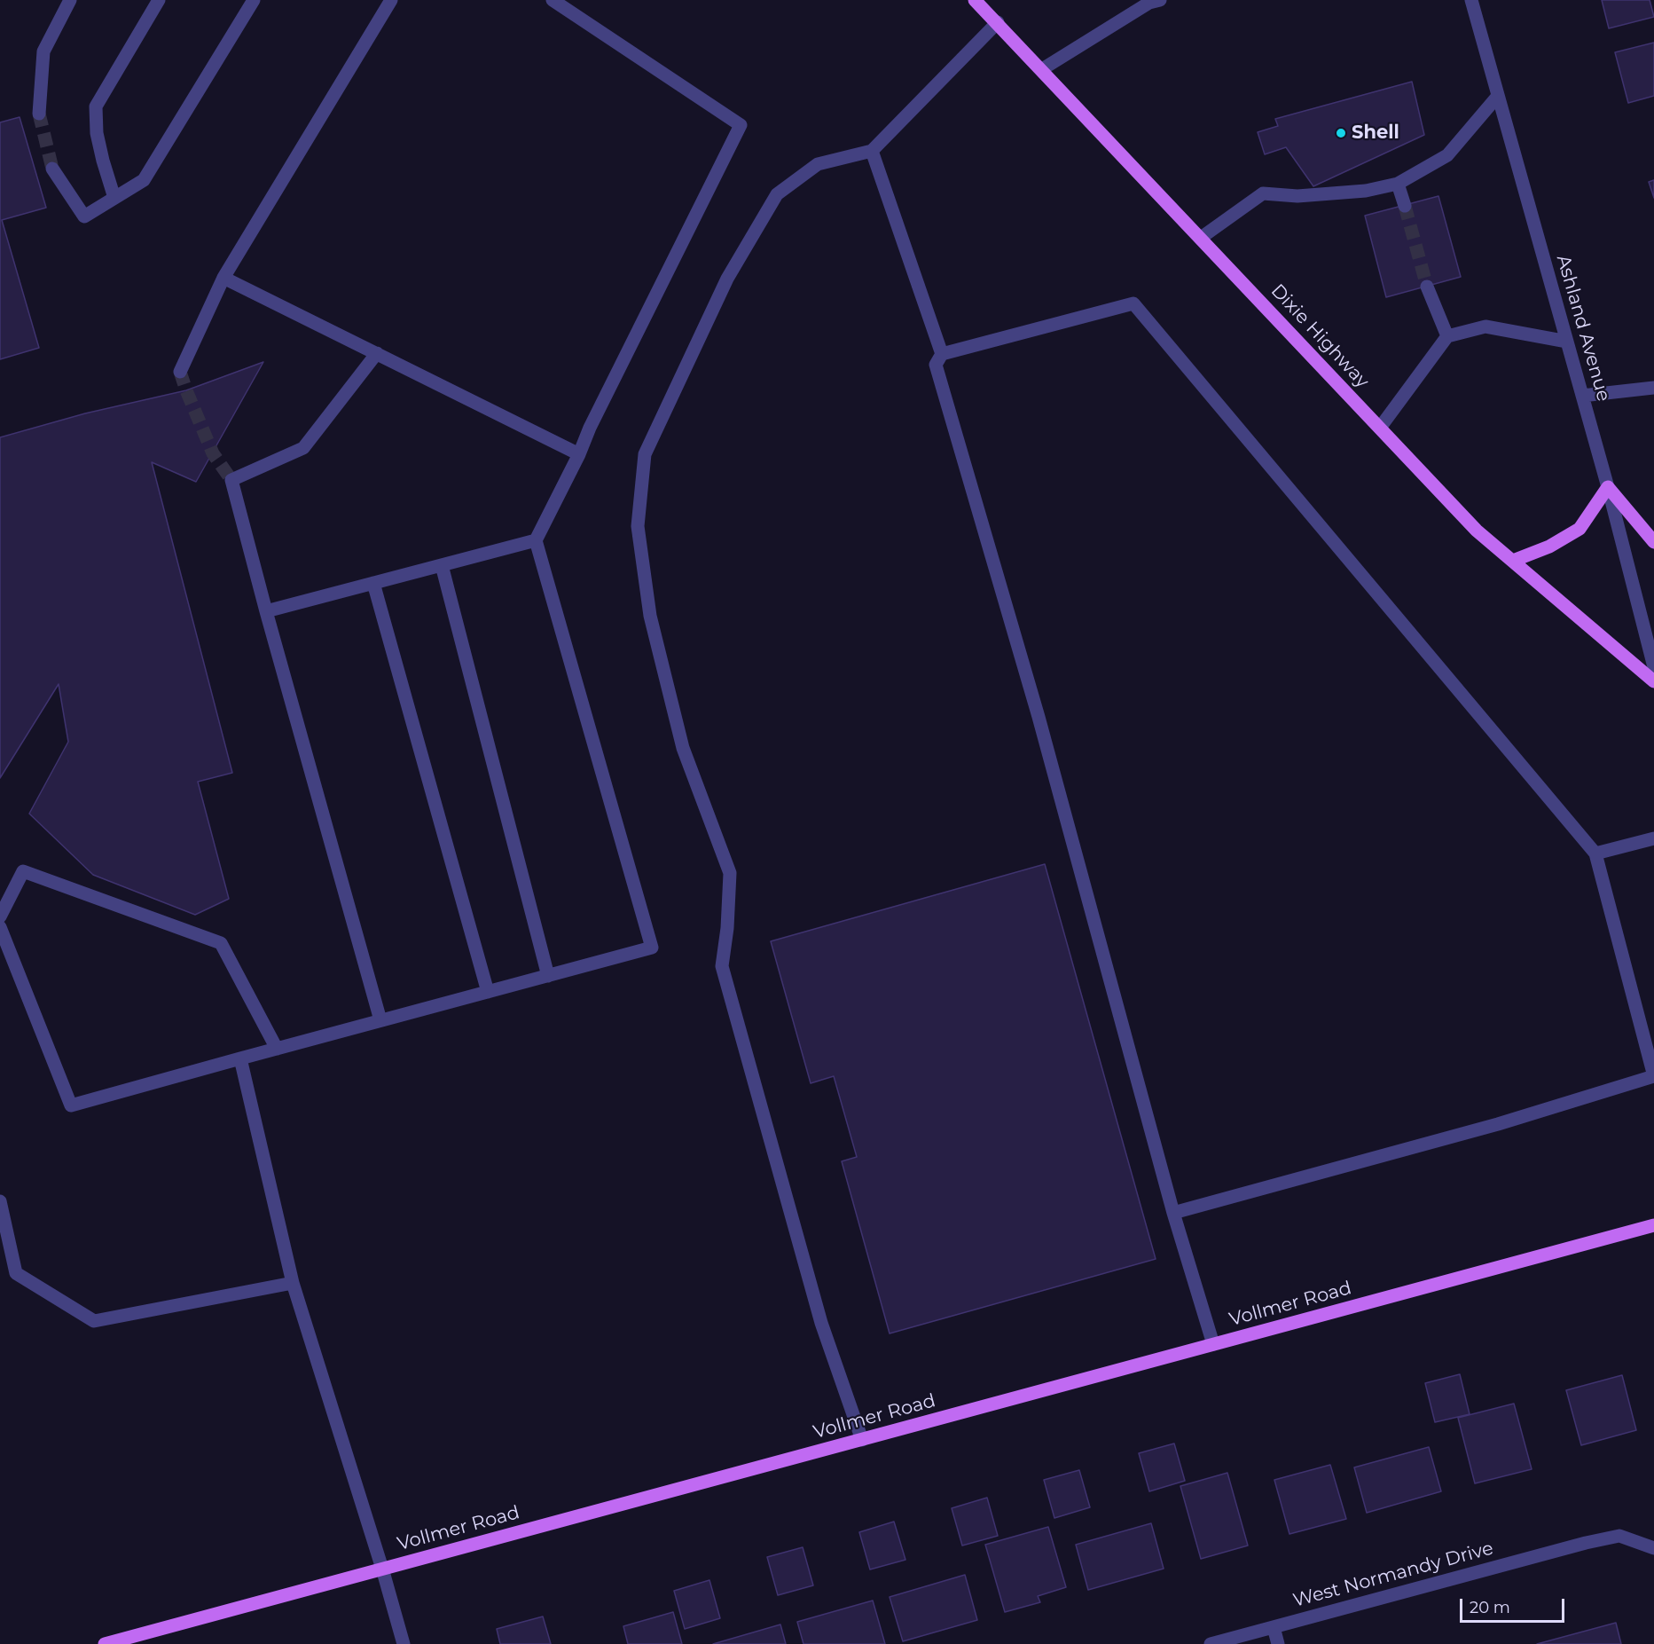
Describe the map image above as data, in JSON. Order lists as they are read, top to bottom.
{
  "streets": {
    "main road": ["Dixie Highway", "Vollmer Road"],
    "street": ["Ashland Avenue", "West Normandy Drive"]
  },
  "places": ["Shell"],
  "scale_bar": "20 m"
}
